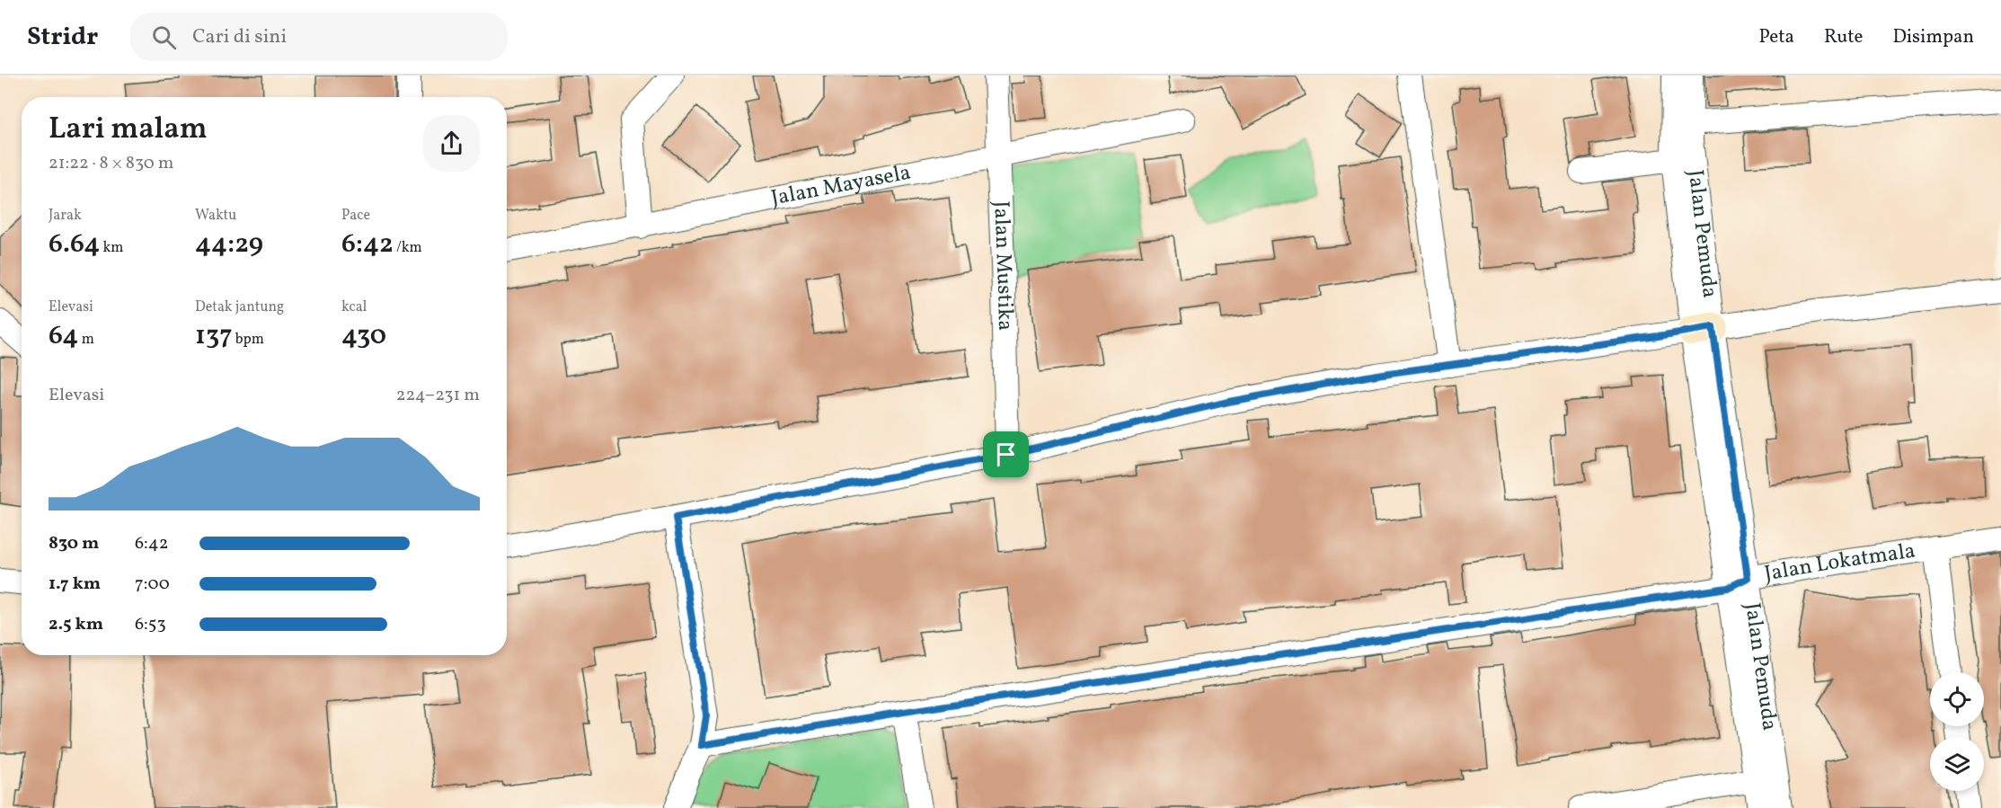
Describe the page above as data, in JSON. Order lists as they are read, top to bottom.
{
  "streets": {
    "street": [
      "Jalan Mayasela",
      "Jalan Pemuda",
      "Jalan Mustika",
      "Jalan Lokatmala"
    ]
  },
  "crossings": [
    ["Jalan Mayasela", "Jalan Mustika"],
    ["Jalan Pemuda", "Jalan Lokatmala"]
  ],
  "page": {
    "header": "Stridr",
    "search": "Cari di sini",
    "nav": ["Peta", "Rute", "Disimpan"],
    "heading": ["Lari malam", "21:22 · 8 × 830 m"],
    "stats": [
      ["Jarak", "6.64 km"],
      ["Waktu", "44:29"],
      ["Pace", "6:42 /km"],
      ["Elevasi", "64 m"],
      ["Detak jantung", "137 bpm"],
      ["kcal", "430"]
    ],
    "chart": ["Elevasi", "224–231 m"],
    "list": [
      {
        "name": "830 m",
        "note": "6:42"
      },
      {
        "name": "1.7 km",
        "note": "7:00"
      },
      {
        "name": "2.5 km",
        "note": "6:53"
      }
    ]
  }
}
